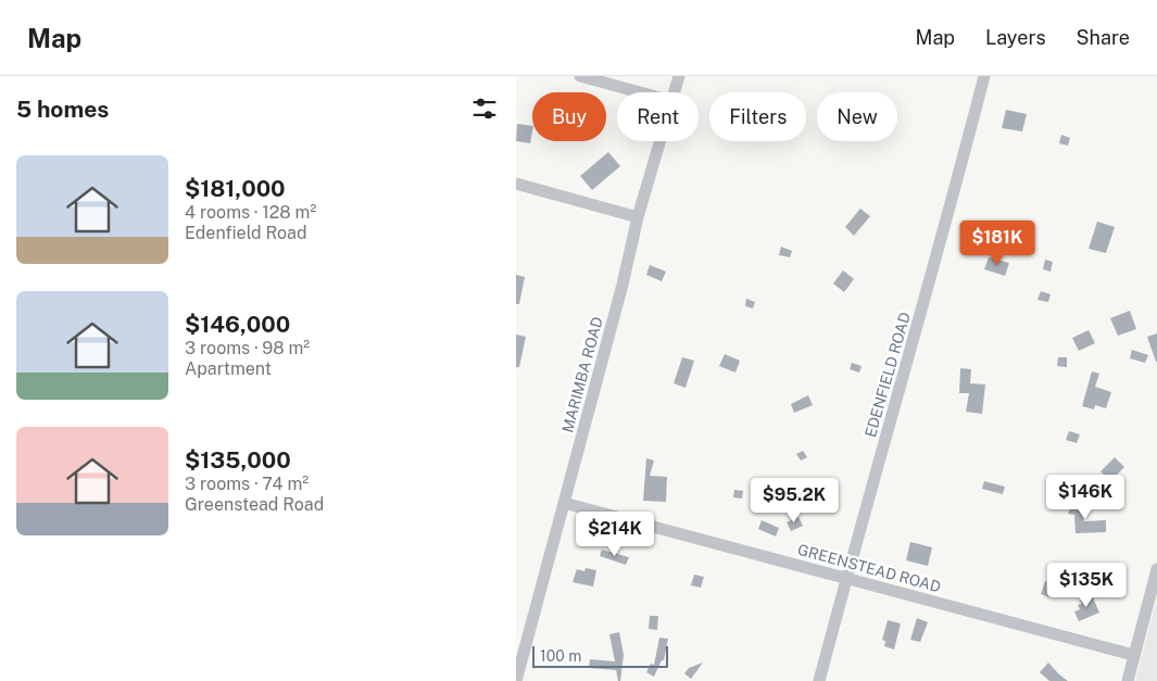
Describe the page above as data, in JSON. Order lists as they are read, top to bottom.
{
  "streets": {
    "street": ["MARIMBA ROAD", "EDENFIELD ROAD", "GREENSTEAD ROAD"]
  },
  "crossings": [
    ["MARIMBA ROAD", "GREENSTEAD ROAD"],
    ["EDENFIELD ROAD", "GREENSTEAD ROAD"]
  ],
  "scale_bar": "100 m",
  "page": {
    "header": "Map",
    "nav": ["Map", "Layers", "Share"],
    "heading": "5 homes",
    "chip": [
      "Buy",
      "Rent",
      "Filters",
      "New"
    ],
    "list": [
      {
        "name": "$181,000",
        "note": "4 rooms · 128 m² · Edenfield Road"
      },
      {
        "name": "$146,000",
        "note": "3 rooms · 98 m² · Apartment"
      },
      {
        "name": "$135,000",
        "note": "3 rooms · 74 m² · Greenstead Road"
      }
    ],
    "price": [
      "$181K",
      "$146K",
      "$95.2K",
      "$214K",
      "$135K"
    ],
    "scale": "100 m"
  }
}
